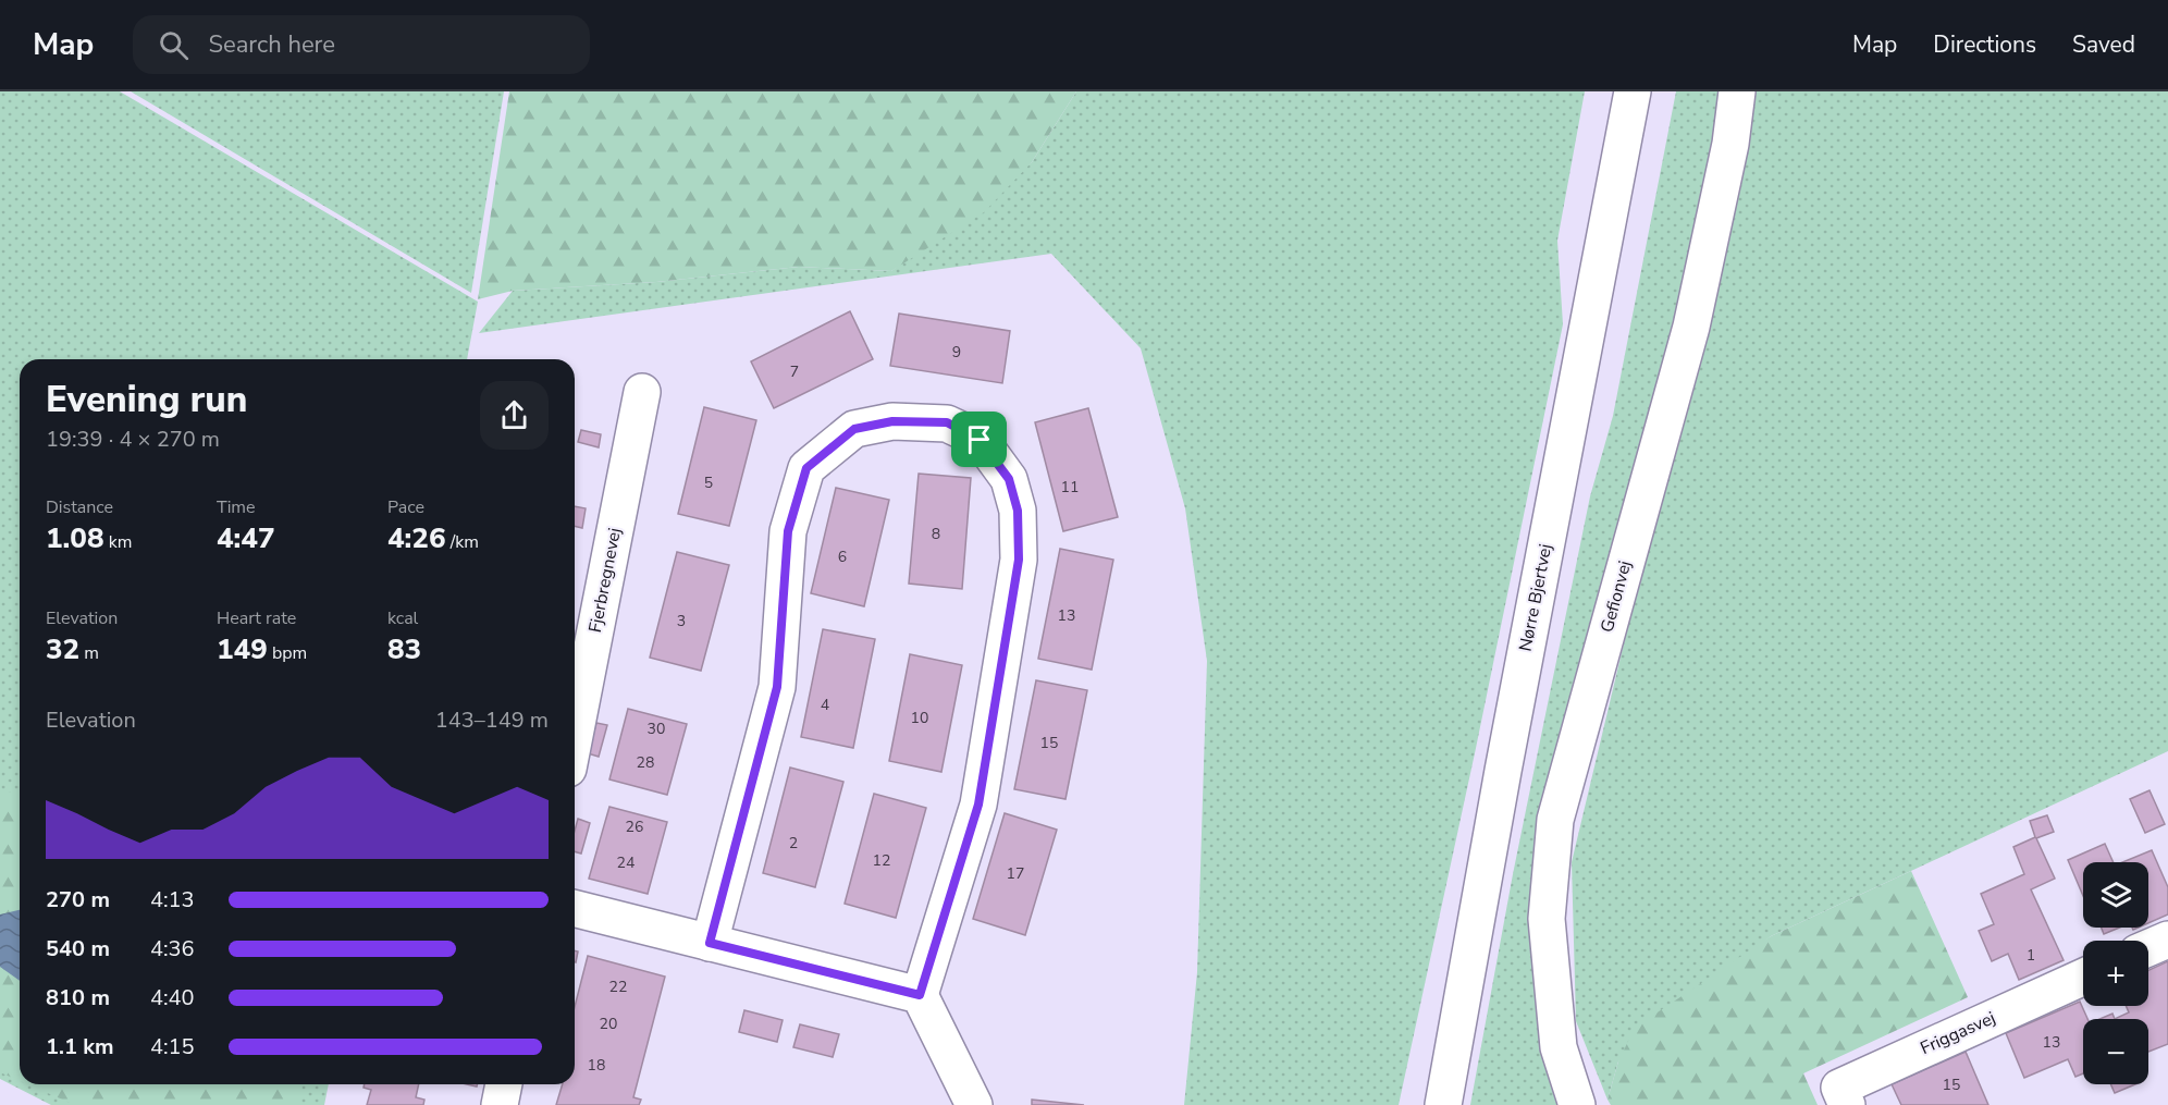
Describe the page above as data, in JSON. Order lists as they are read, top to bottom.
{
  "streets": {
    "street": [
      "Fjerbregnevej",
      "Gefionvej",
      "Nørre Bjertvej",
      "Friggasvej"
    ]
  },
  "house_numbers": [
    "9",
    "7",
    "5",
    "11",
    "8",
    "6",
    "13",
    "3",
    "4",
    "10",
    "30",
    "15",
    "28",
    "26",
    "2",
    "12",
    "24",
    "17",
    "1",
    "22",
    "20",
    "13",
    "18",
    "15"
  ],
  "page": {
    "header": "Map",
    "search": "Search here",
    "nav": ["Map", "Directions", "Saved"],
    "heading": ["Evening run", "19:39 · 4 × 270 m"],
    "stats": [
      ["Distance", "1.08 km"],
      ["Time", "4:47"],
      ["Pace", "4:26 /km"],
      ["Elevation", "32 m"],
      ["Heart rate", "149 bpm"],
      ["kcal", "83"]
    ],
    "chart": ["Elevation", "143–149 m"],
    "map_buttons": ["+", "−"],
    "list": [
      {
        "name": "270 m",
        "note": "4:13"
      },
      {
        "name": "540 m",
        "note": "4:36"
      },
      {
        "name": "810 m",
        "note": "4:40"
      },
      {
        "name": "1.1 km",
        "note": "4:15"
      }
    ]
  }
}
